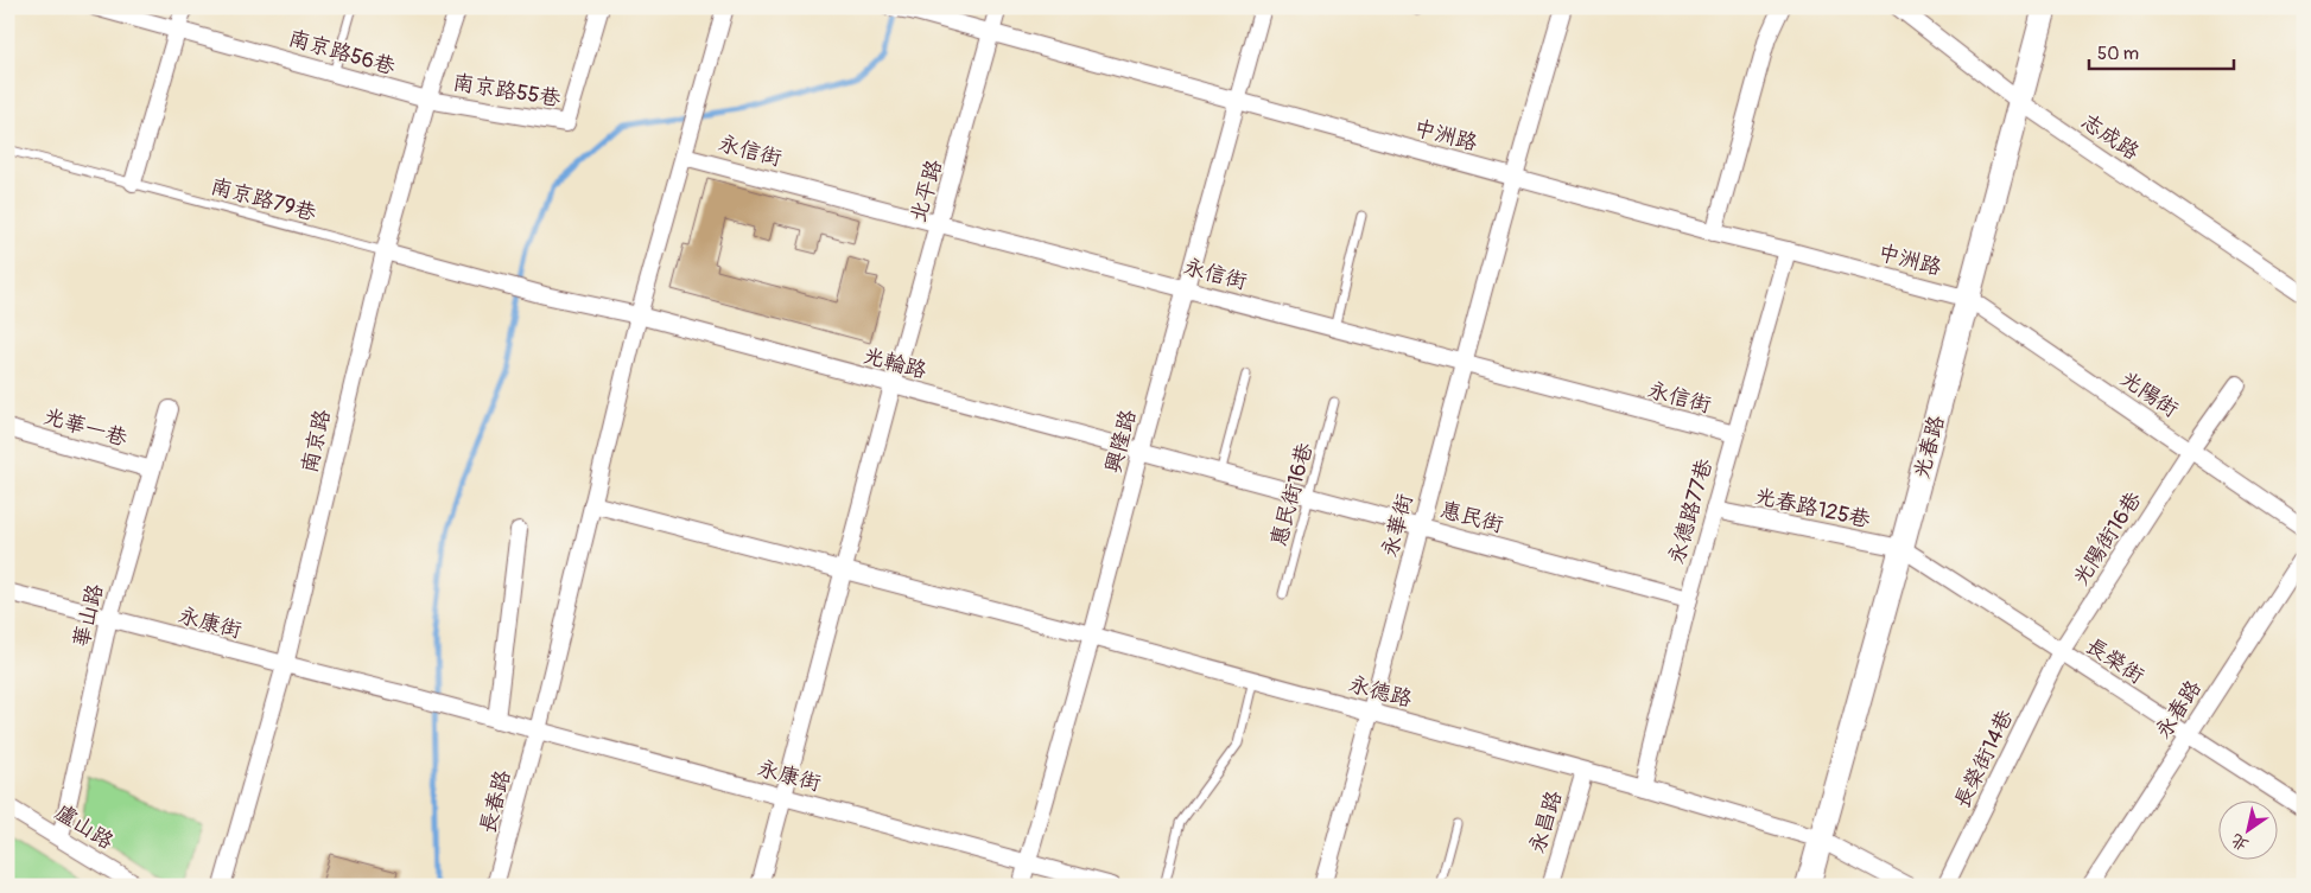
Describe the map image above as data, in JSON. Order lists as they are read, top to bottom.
{
  "streets": {
    "main road": ["光春路"],
    "street": [
      "南京路56巷",
      "南京路55巷",
      "中洲路",
      "志成路",
      "永信街",
      "北平路",
      "光輪路",
      "光陽街",
      "光華一巷",
      "南京路",
      "興隆路",
      "光春路125巷",
      "永德路77巷",
      "惠民街",
      "永華街",
      "光陽街16巷",
      "華山路",
      "永康街",
      "長榮街",
      "永德路",
      "永春路",
      "長榮街14巷",
      "長春路",
      "永昌路",
      "盧山路"
    ],
    "lane": ["南京路79巷", "惠民街16巷"]
  },
  "crossings": [
    ["南京路56巷", "南京路55巷"],
    ["南京路56巷", "南京路"],
    ["南京路55巷", "南京路"],
    ["中洲路", "北平路"],
    ["中洲路", "光陽街"],
    ["中洲路", "興隆路"],
    ["中洲路", "光春路"],
    ["中洲路", "永德路77巷"],
    ["中洲路", "永華街"],
    ["志成路", "光春路"],
    ["永信街", "北平路"],
    ["永信街", "興隆路"],
    ["永信街", "永德路77巷"],
    ["永信街", "永華街"],
    ["北平路", "光輪路"],
    ["北平路", "永康街"],
    ["北平路", "永德路"],
    ["南京路79巷", "光輪路"],
    ["南京路79巷", "南京路"],
    ["光輪路", "南京路"],
    ["光輪路", "興隆路"],
    ["光輪路", "惠民街"],
    ["光輪路", "長春路"],
    ["光陽街", "光春路"],
    ["光陽街", "光陽街16巷"],
    ["光華一巷", "華山路"],
    ["南京路", "永康街"],
    ["興隆路", "惠民街"],
    ["興隆路", "永康街"],
    ["興隆路", "永德路"],
    ["光春路", "光春路125巷"],
    ["光春路", "長榮街"],
    ["光春路", "永德路"],
    ["惠民街16巷", "惠民街"],
    ["光春路125巷", "永德路77巷"],
    ["光春路125巷", "長榮街"],
    ["永德路77巷", "惠民街"],
    ["永德路77巷", "永德路"],
    ["惠民街", "永華街"],
    ["永華街", "永德路"],
    ["光陽街16巷", "長榮街"],
    ["光陽街16巷", "長榮街14巷"],
    ["華山路", "永康街"],
    ["華山路", "盧山路"],
    ["永康街", "長春路"],
    ["長榮街", "永春路"],
    ["長榮街", "長榮街14巷"],
    ["永德路", "長春路"],
    ["永德路", "永昌路"]
  ],
  "scale_bar": "50 m",
  "north": "bottom left"
}
